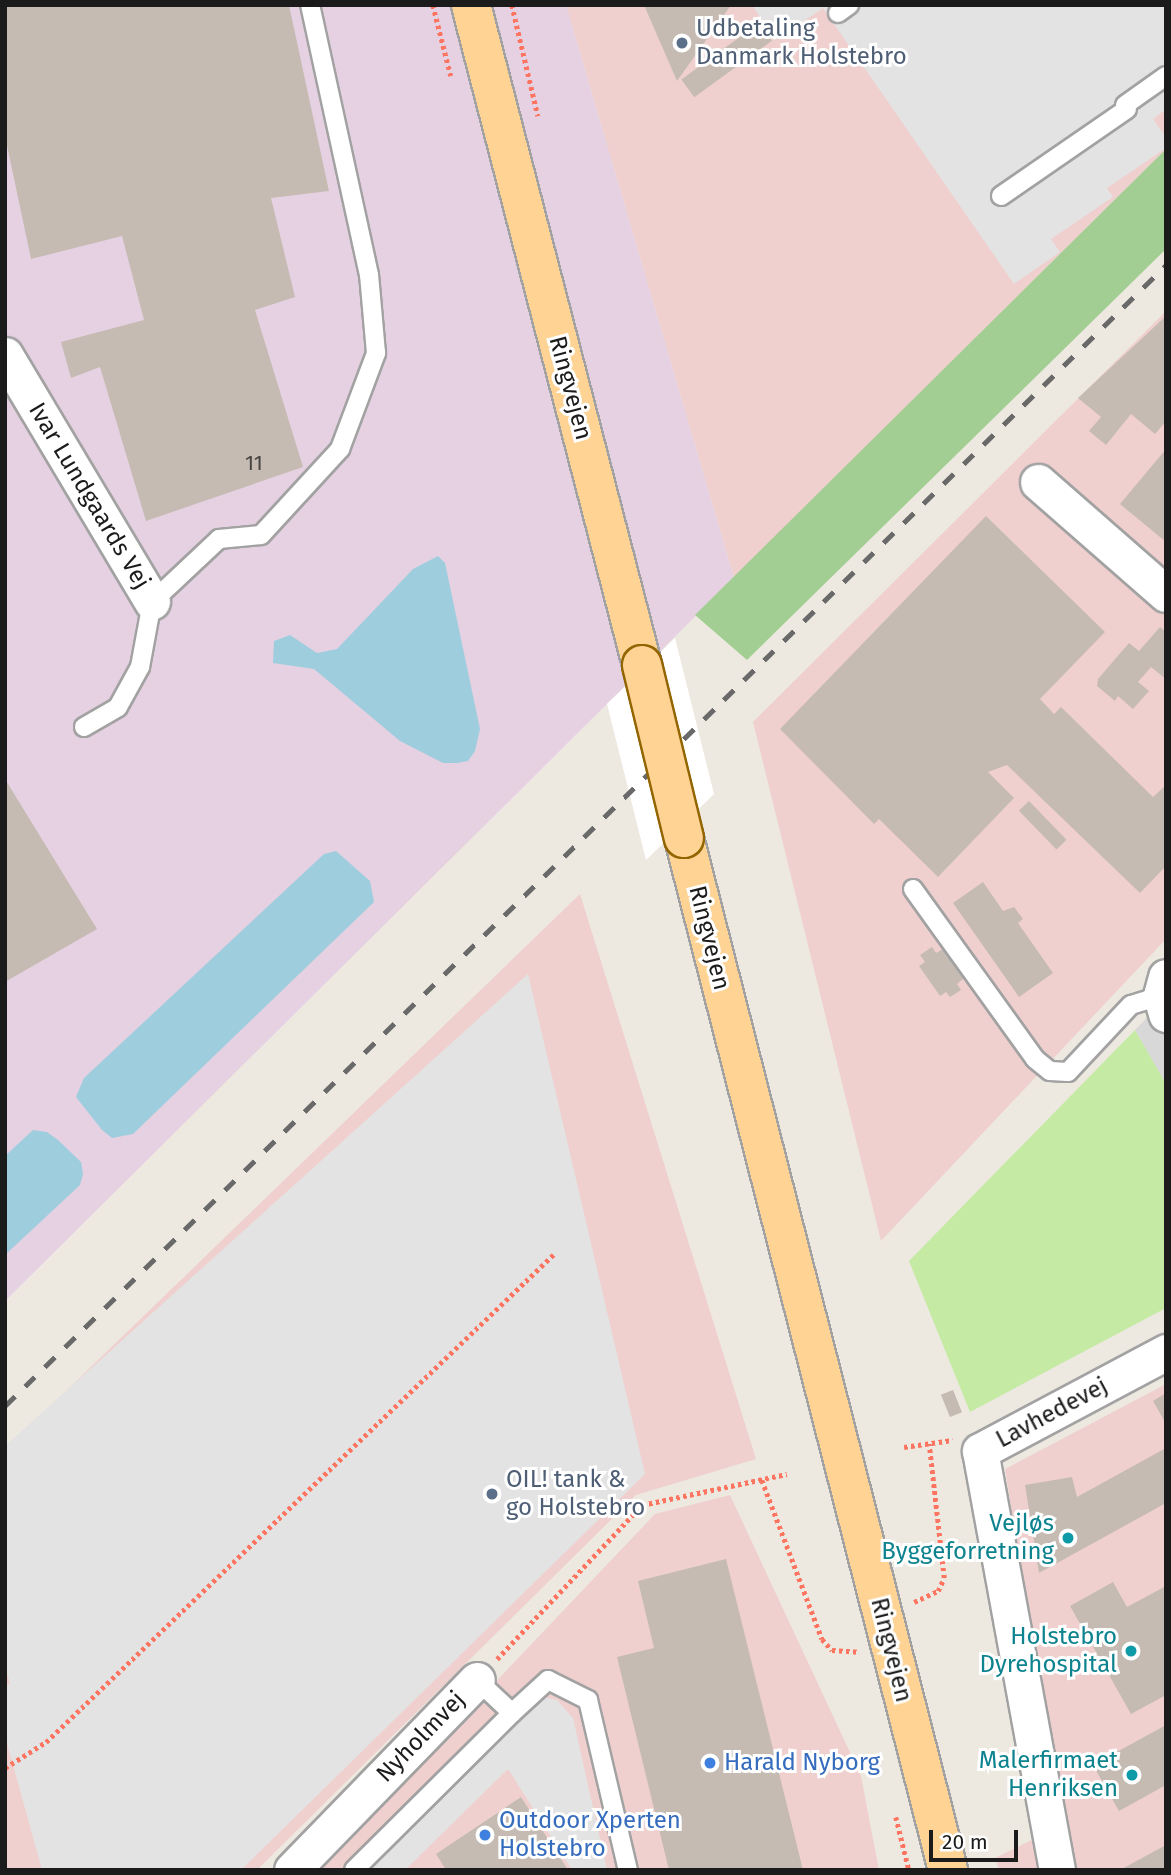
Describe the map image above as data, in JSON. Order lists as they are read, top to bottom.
{
  "streets": {
    "main road": ["Ringvejen"],
    "street": ["Ivar Lundgaards Vej", "Lavhedevej", "Nyholmvej"]
  },
  "places": [
    "Udbetaling Danmark Holstebro",
    "OIL! tank & go Holstebro",
    "Vejløs Byggeforretning",
    "Holstebro Dyrehospital",
    "Harald Nyborg",
    "Malerfirmaet Henriksen",
    "Outdoor Xperten Holstebro"
  ],
  "house_numbers": ["11"],
  "scale_bar": "20 m"
}
